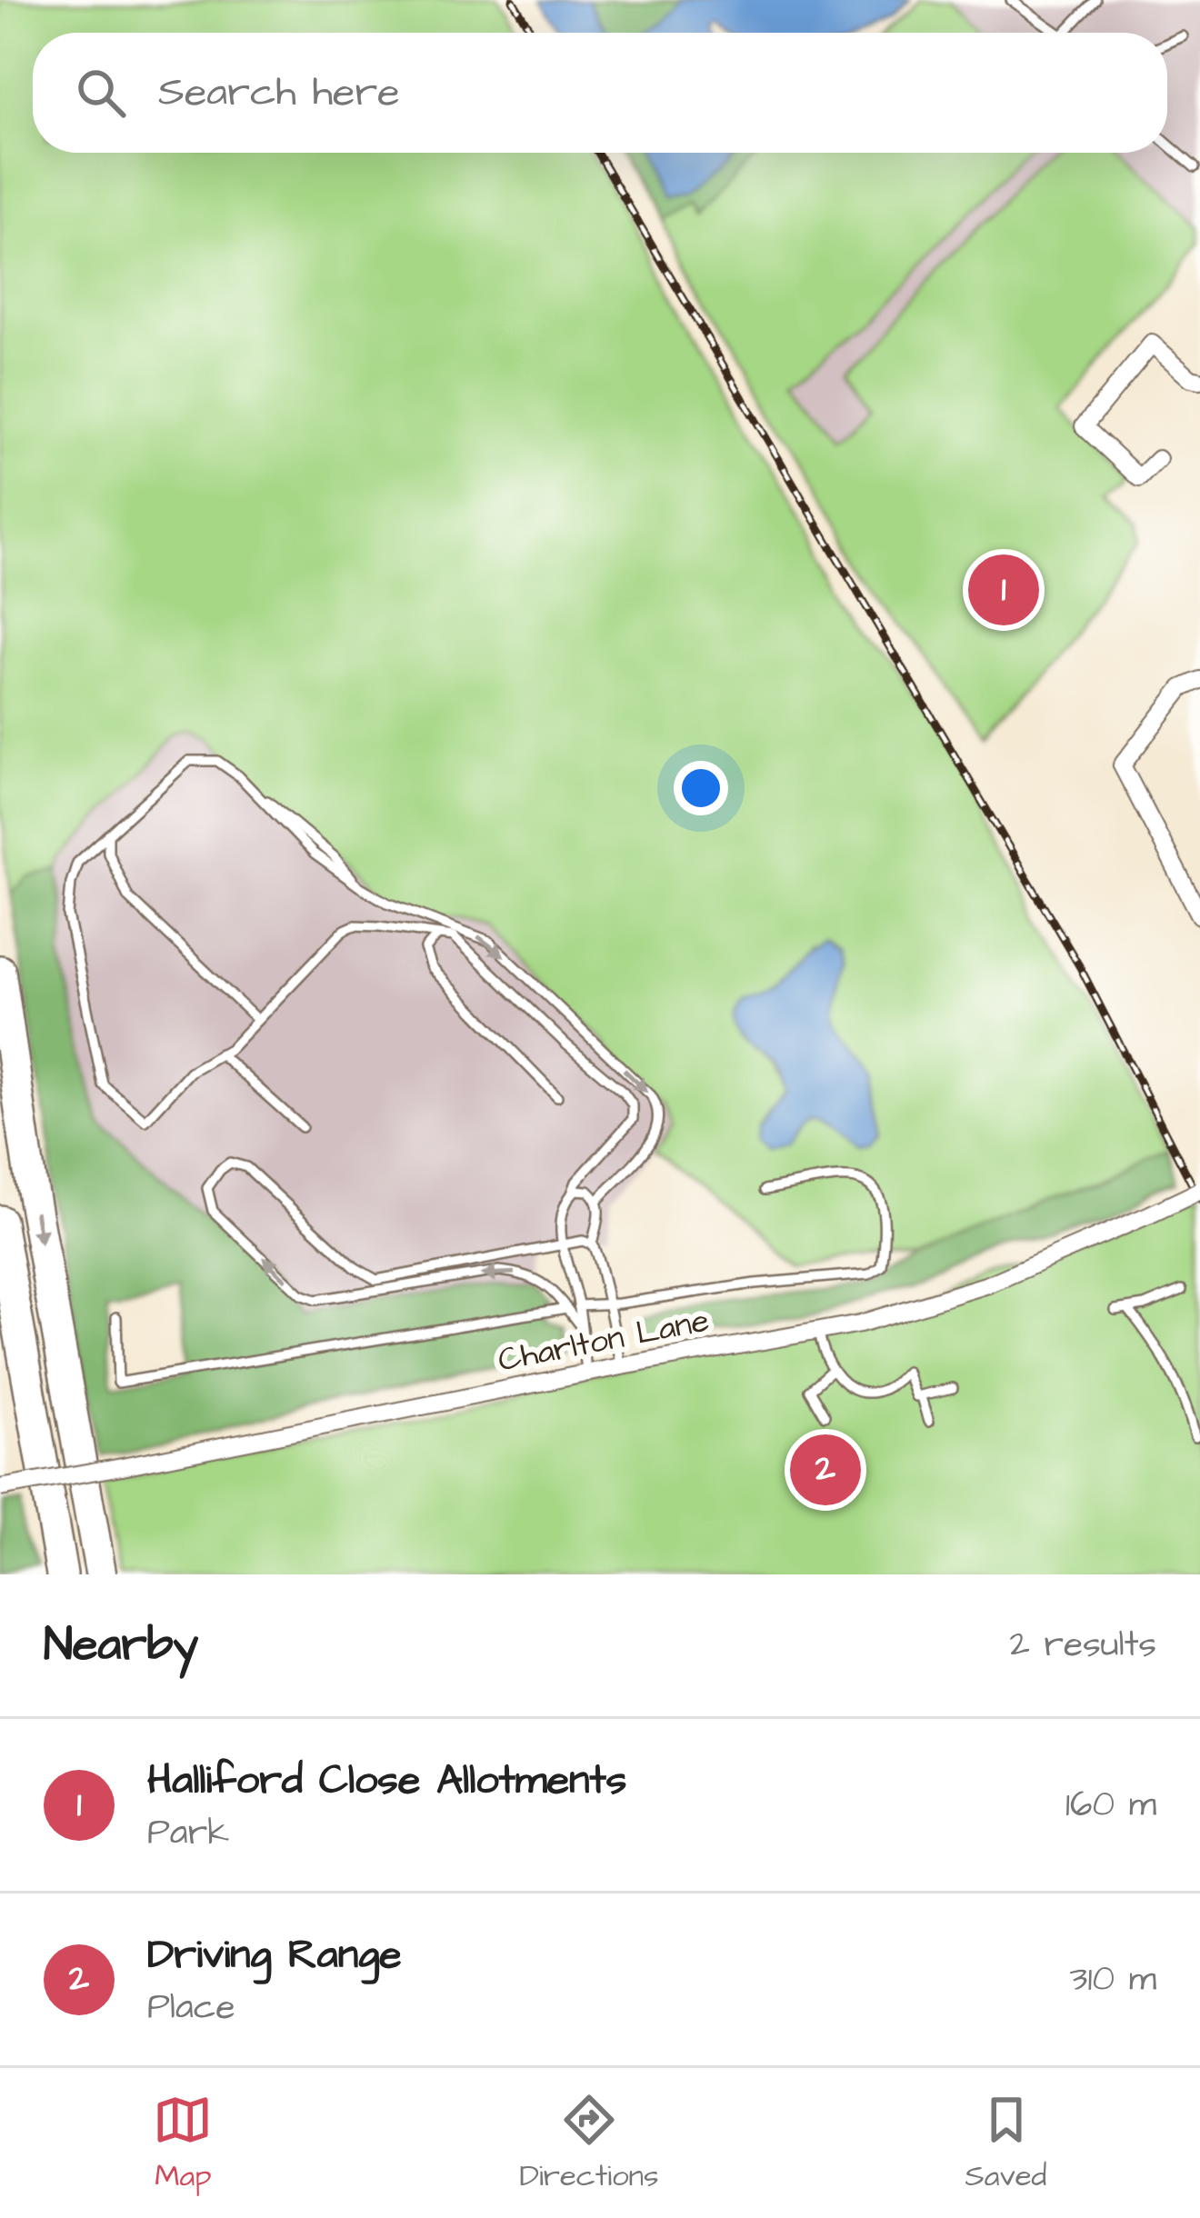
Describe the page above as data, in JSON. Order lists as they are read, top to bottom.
{
  "streets": {
    "street": ["Charlton Lane"]
  },
  "page": {
    "search": "Search here",
    "pins": ["1", "2"],
    "heading": ["Nearby", "2 results"],
    "list": [
      {
        "mark": "1",
        "name": "Halliford Close Allotments",
        "note": "Park",
        "value": "160 m"
      },
      {
        "mark": "2",
        "name": "Driving Range",
        "note": "Place",
        "value": "310 m"
      }
    ],
    "nav": ["Map", "Directions", "Saved"]
  }
}
